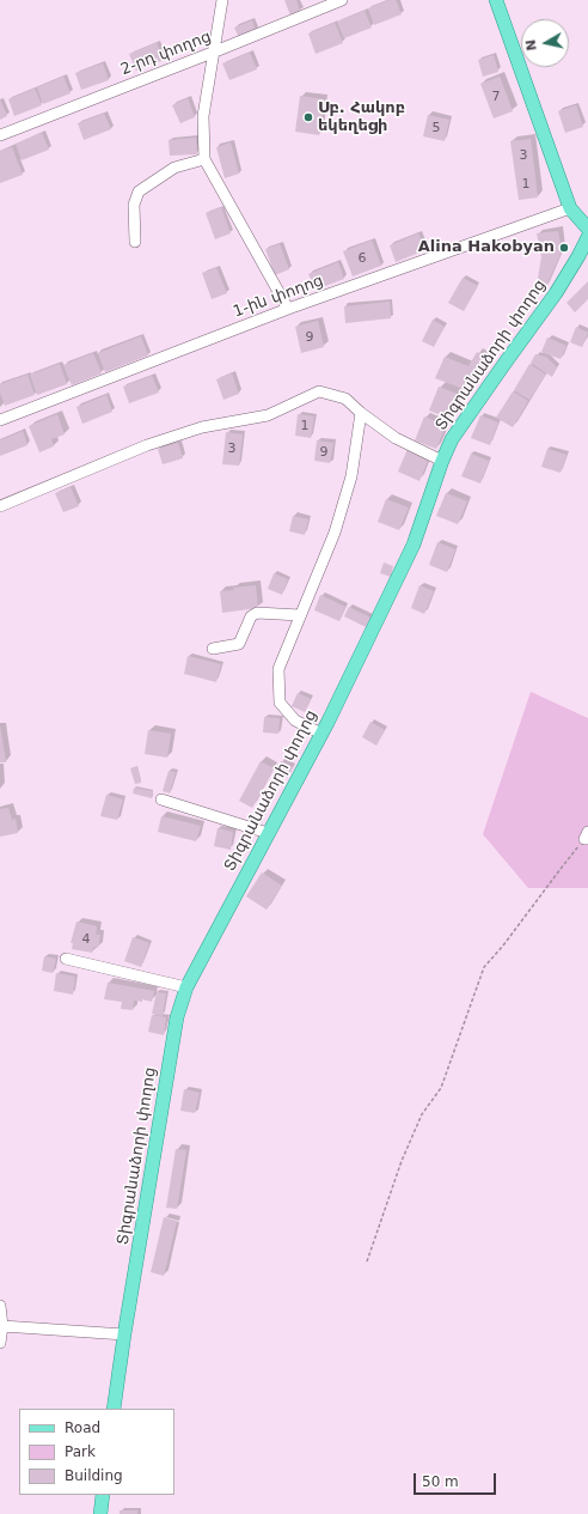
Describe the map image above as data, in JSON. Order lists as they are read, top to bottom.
{
  "streets": {
    "main road": ["Տիգրանաձորի փողոց"],
    "street": ["2-րդ փողոց", "1-ին փողոց"]
  },
  "places": ["Սբ. Հակոբ եկեղեցի", "Alina Hakobyan"],
  "house_numbers": [
    "7",
    "5",
    "3",
    "1",
    "6",
    "9",
    "1",
    "3",
    "9",
    "4"
  ],
  "legend": ["Road", "Park", "Building"],
  "scale_bar": "50 m",
  "north": "left"
}
